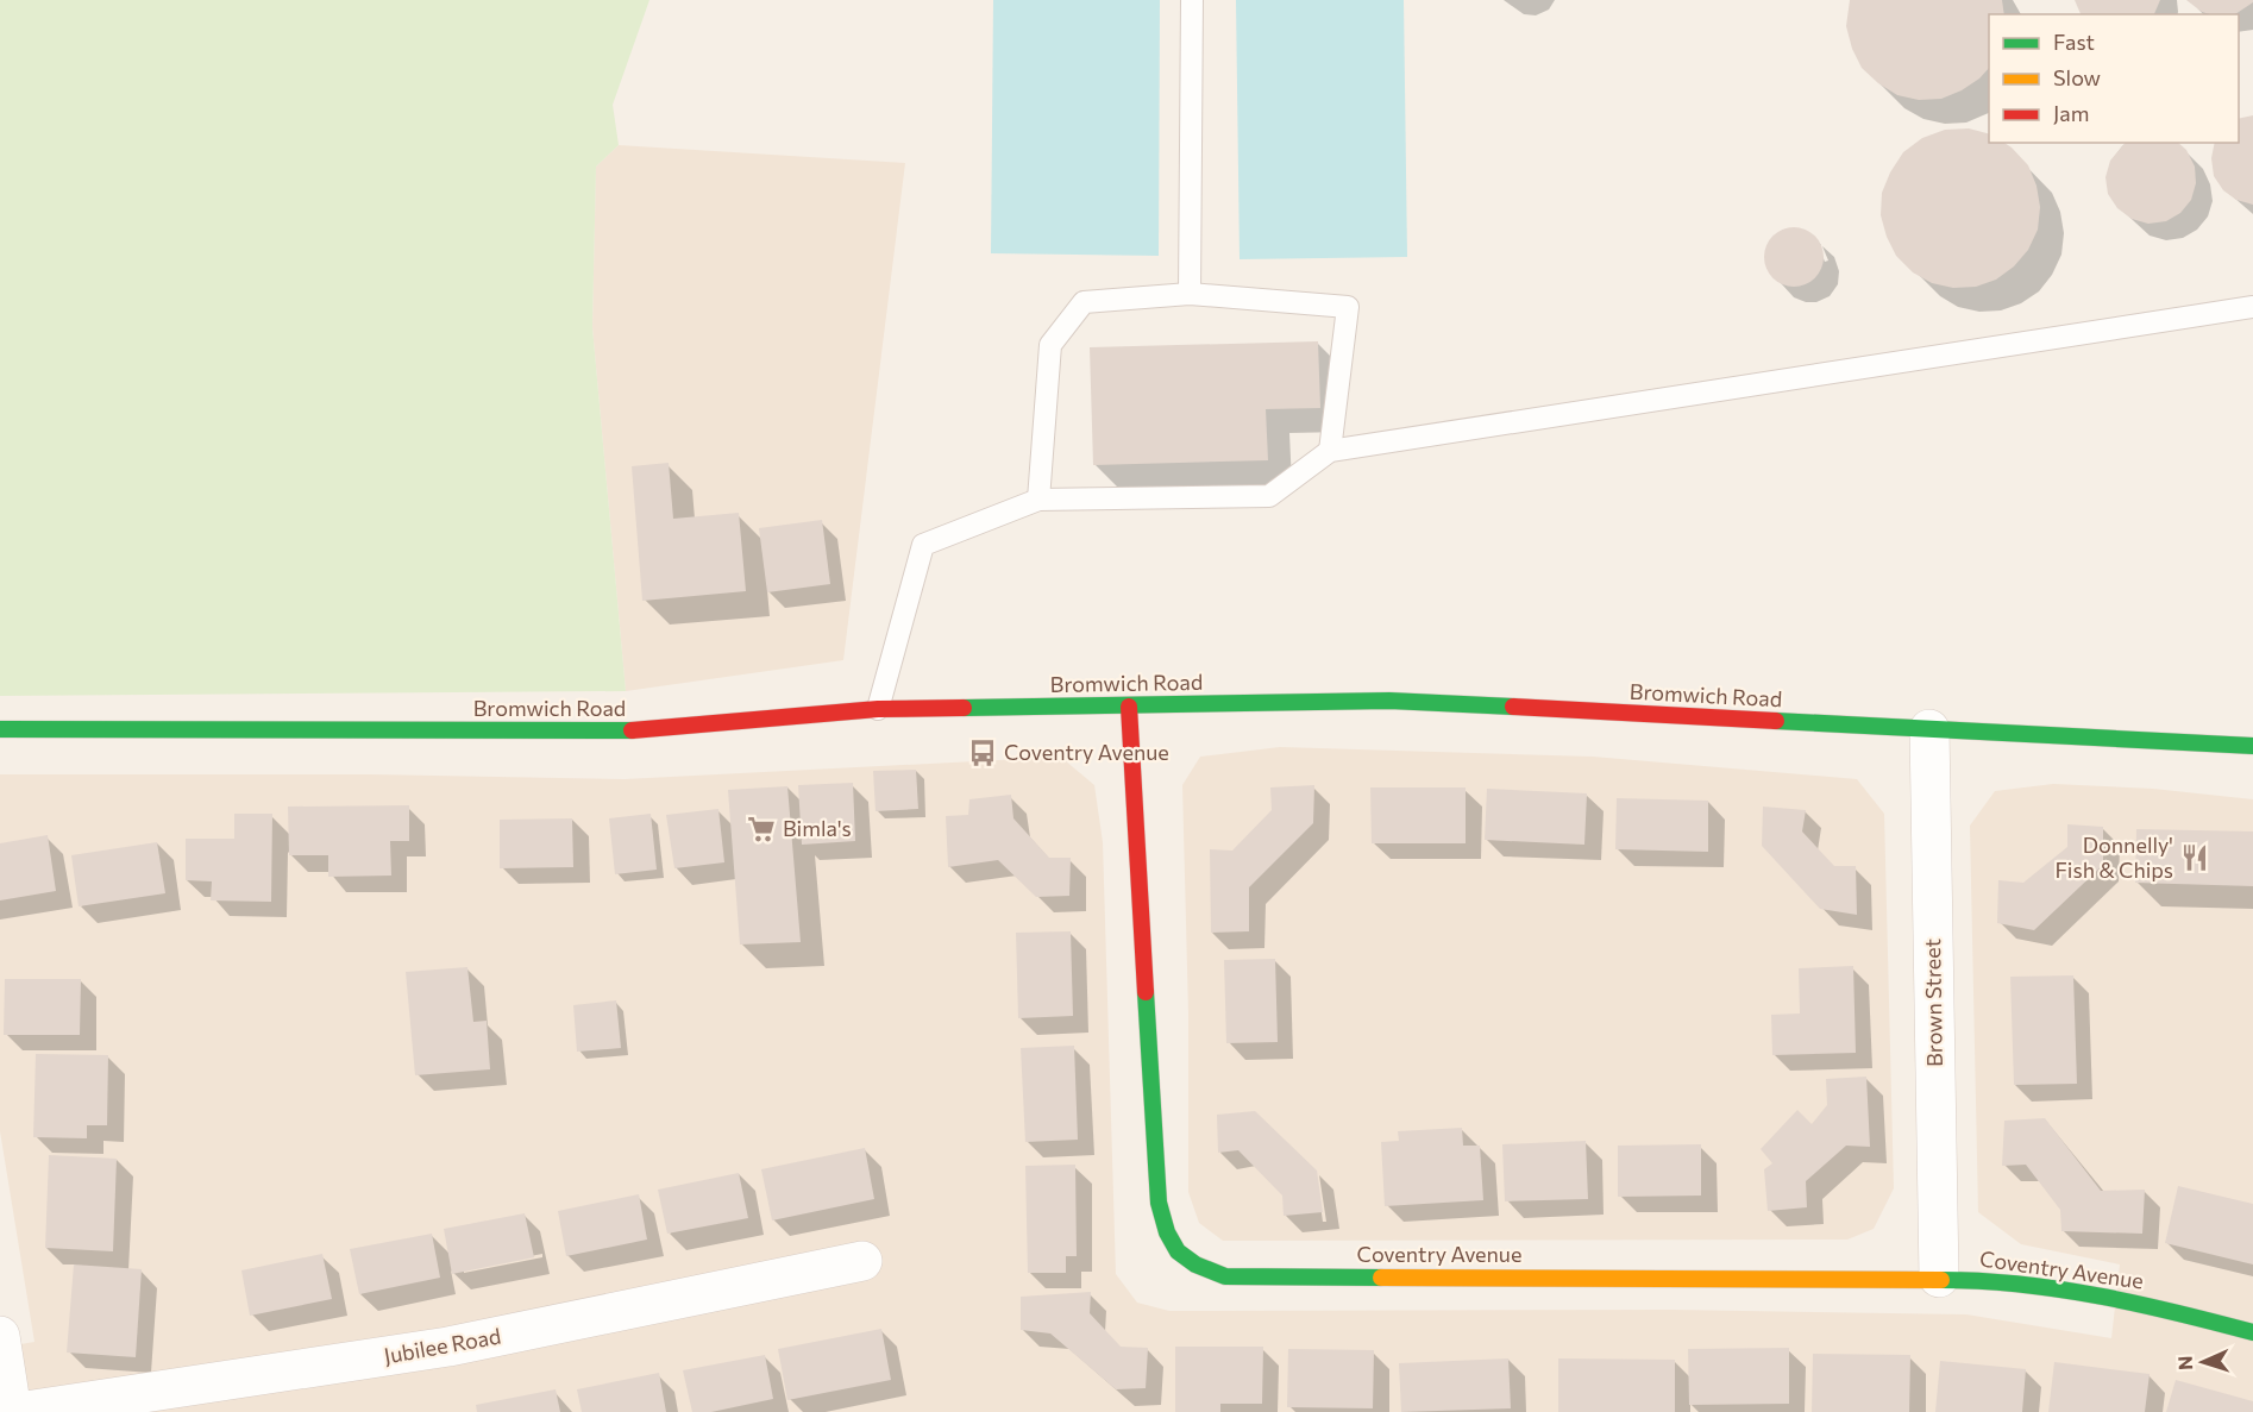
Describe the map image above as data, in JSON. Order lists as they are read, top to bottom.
{
  "streets": {
    "main road": ["Bromwich Road", "Coventry Avenue"],
    "street": ["Brown Street", "Jubilee Road"]
  },
  "crossings": [
    ["Bromwich Road", "Brown Street"],
    ["Bromwich Road", "Coventry Avenue"],
    ["Brown Street", "Coventry Avenue"]
  ],
  "places": {
    "bus stop": ["Coventry Avenue"],
    "supermarket": ["Bimla's"],
    "restaurant": ["Donnelly' Fish & Chips"]
  },
  "legend": ["Fast", "Slow", "Jam"],
  "north": "left"
}
